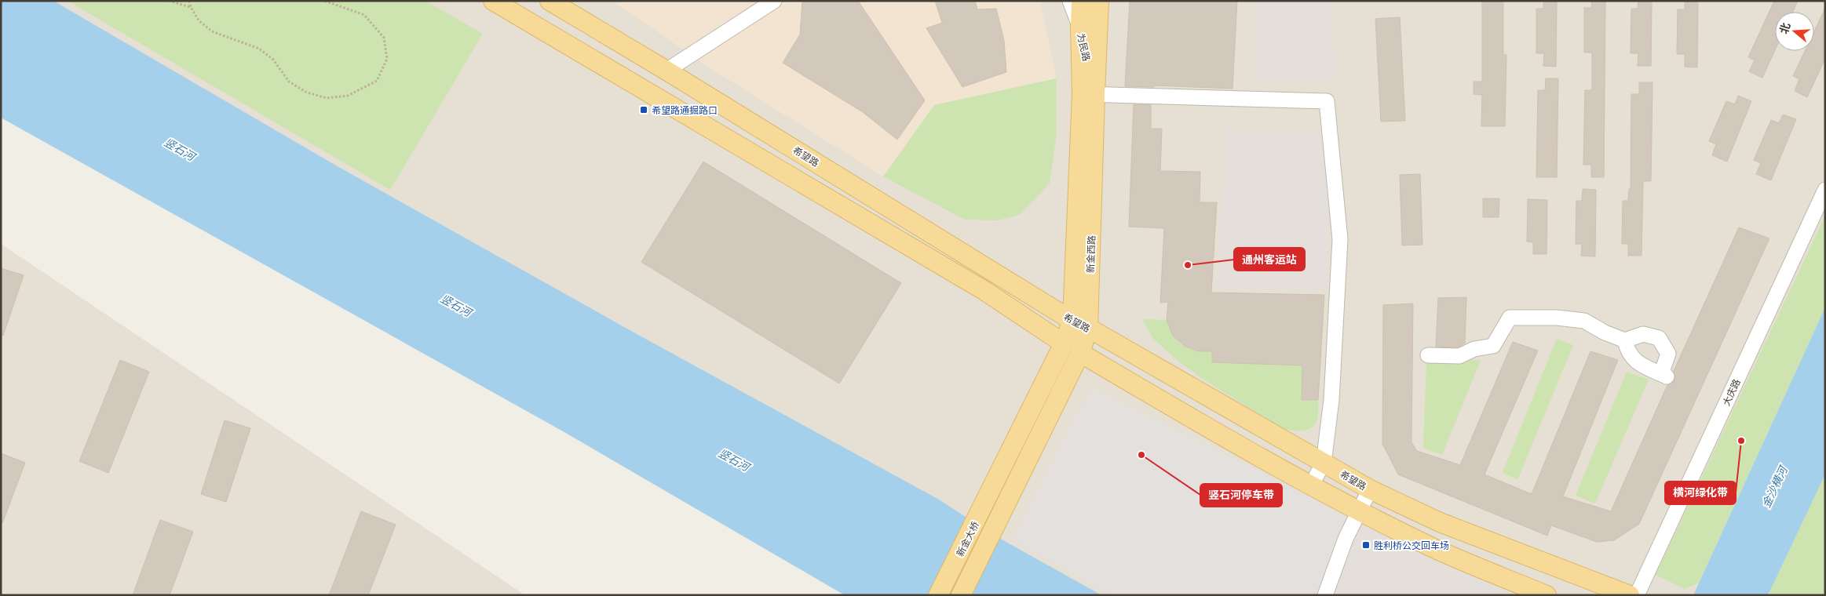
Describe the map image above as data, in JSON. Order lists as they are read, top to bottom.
{
  "streets": {
    "main road": ["希望路", "新金西路", "新金大桥"],
    "street": ["为民路", "大庆路"]
  },
  "crossings": [
    ["为民路", "新金西路"],
    ["希望路", "新金西路"],
    ["新金西路", "新金大桥"]
  ],
  "water": ["竖石河", "金沙横河"],
  "places": {
    "transit": ["希望路通掘路口", "胜利桥公交回车场"],
    "other": ["通州客运站", "横河绿化带", "竖石河停车带"]
  },
  "north": "left"
}
